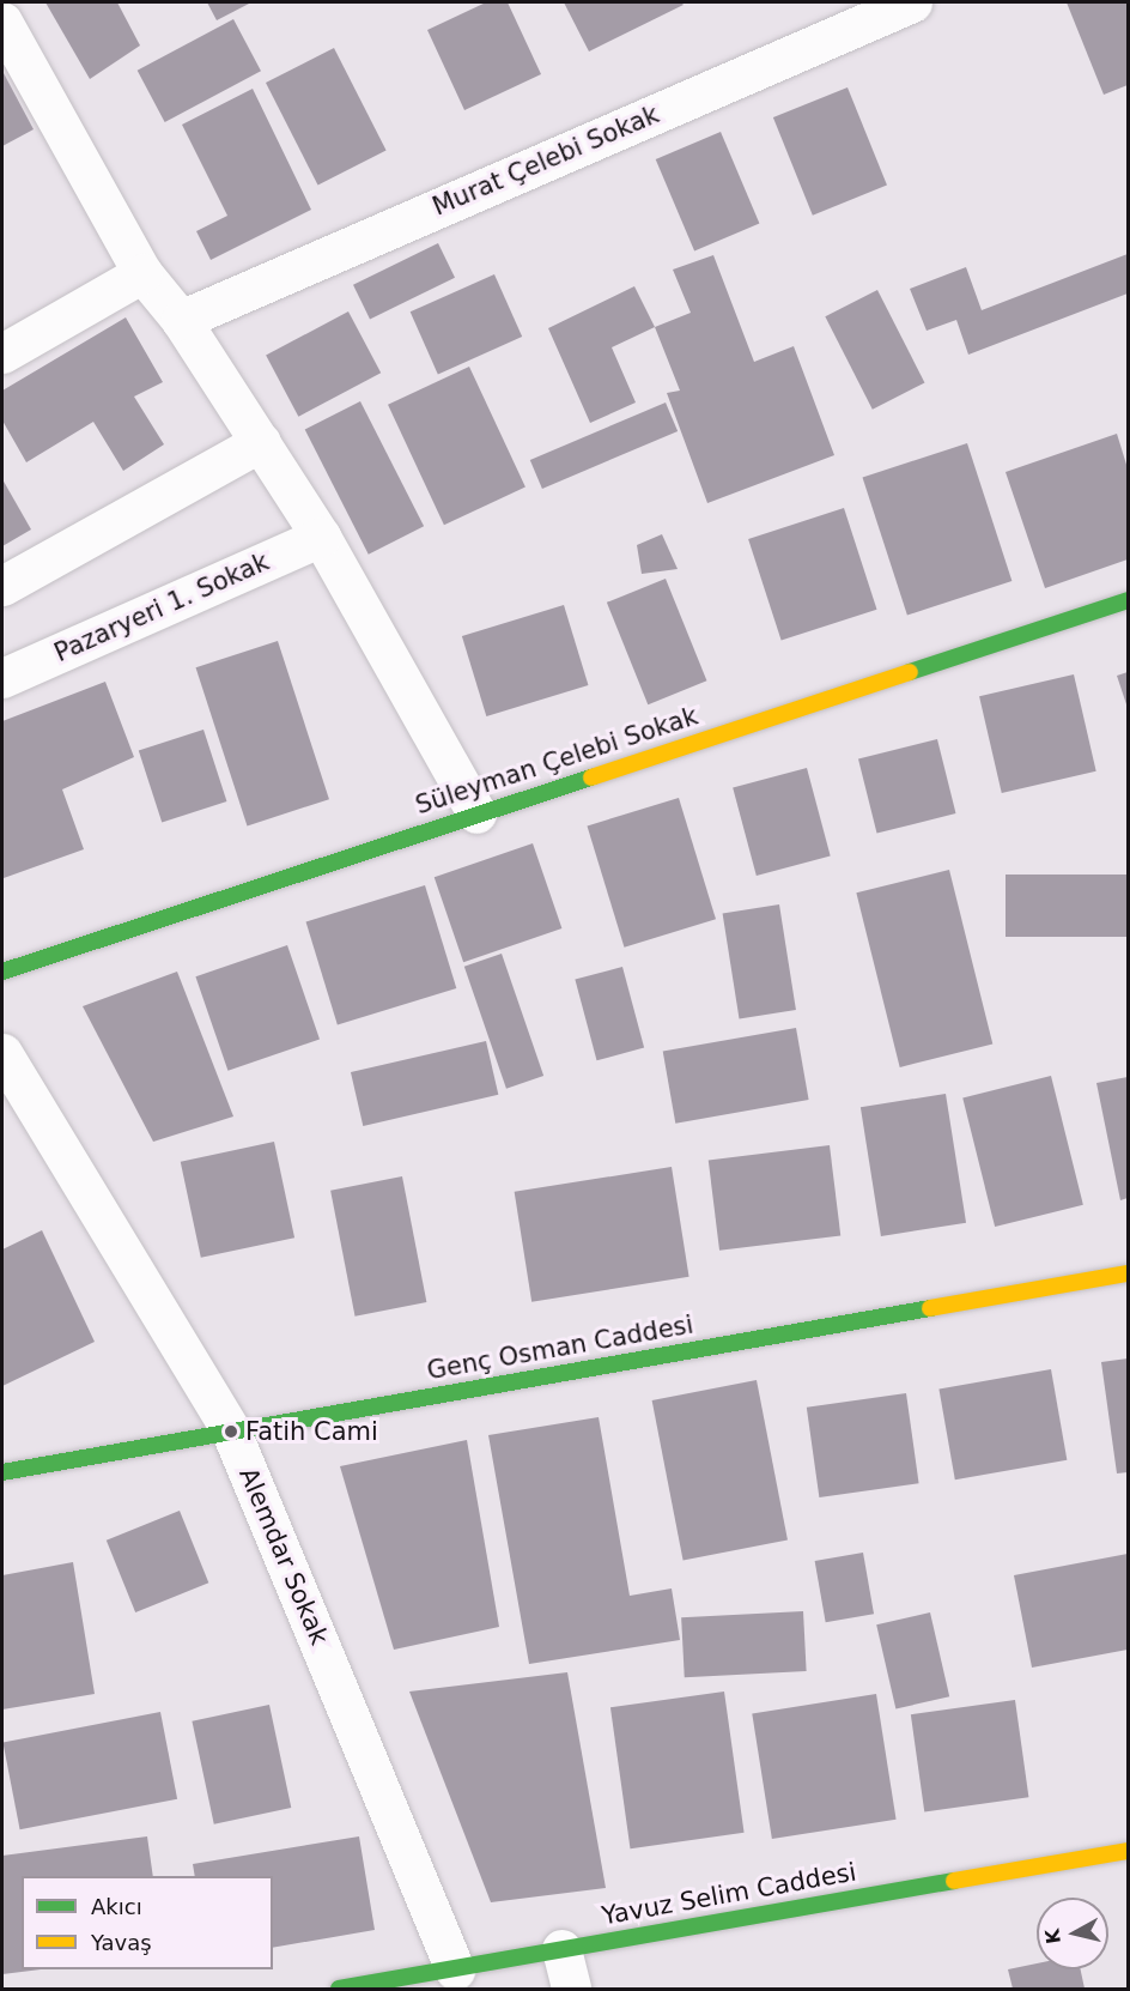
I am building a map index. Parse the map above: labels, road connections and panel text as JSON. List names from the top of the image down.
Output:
{
  "streets": {
    "street": [
      "Murat Çelebi Sokak",
      "Pazaryeri 1. Sokak",
      "Süleyman Çelebi Sokak",
      "Genç Osman Caddesi",
      "Alemdar Sokak",
      "Yavuz Selim Caddesi"
    ]
  },
  "crossings": [
    ["Genç Osman Caddesi", "Alemdar Sokak"],
    ["Alemdar Sokak", "Yavuz Selim Caddesi"]
  ],
  "places": ["Fatih Cami"],
  "legend": ["Akıcı", "Yavaş"],
  "north": "left"
}
